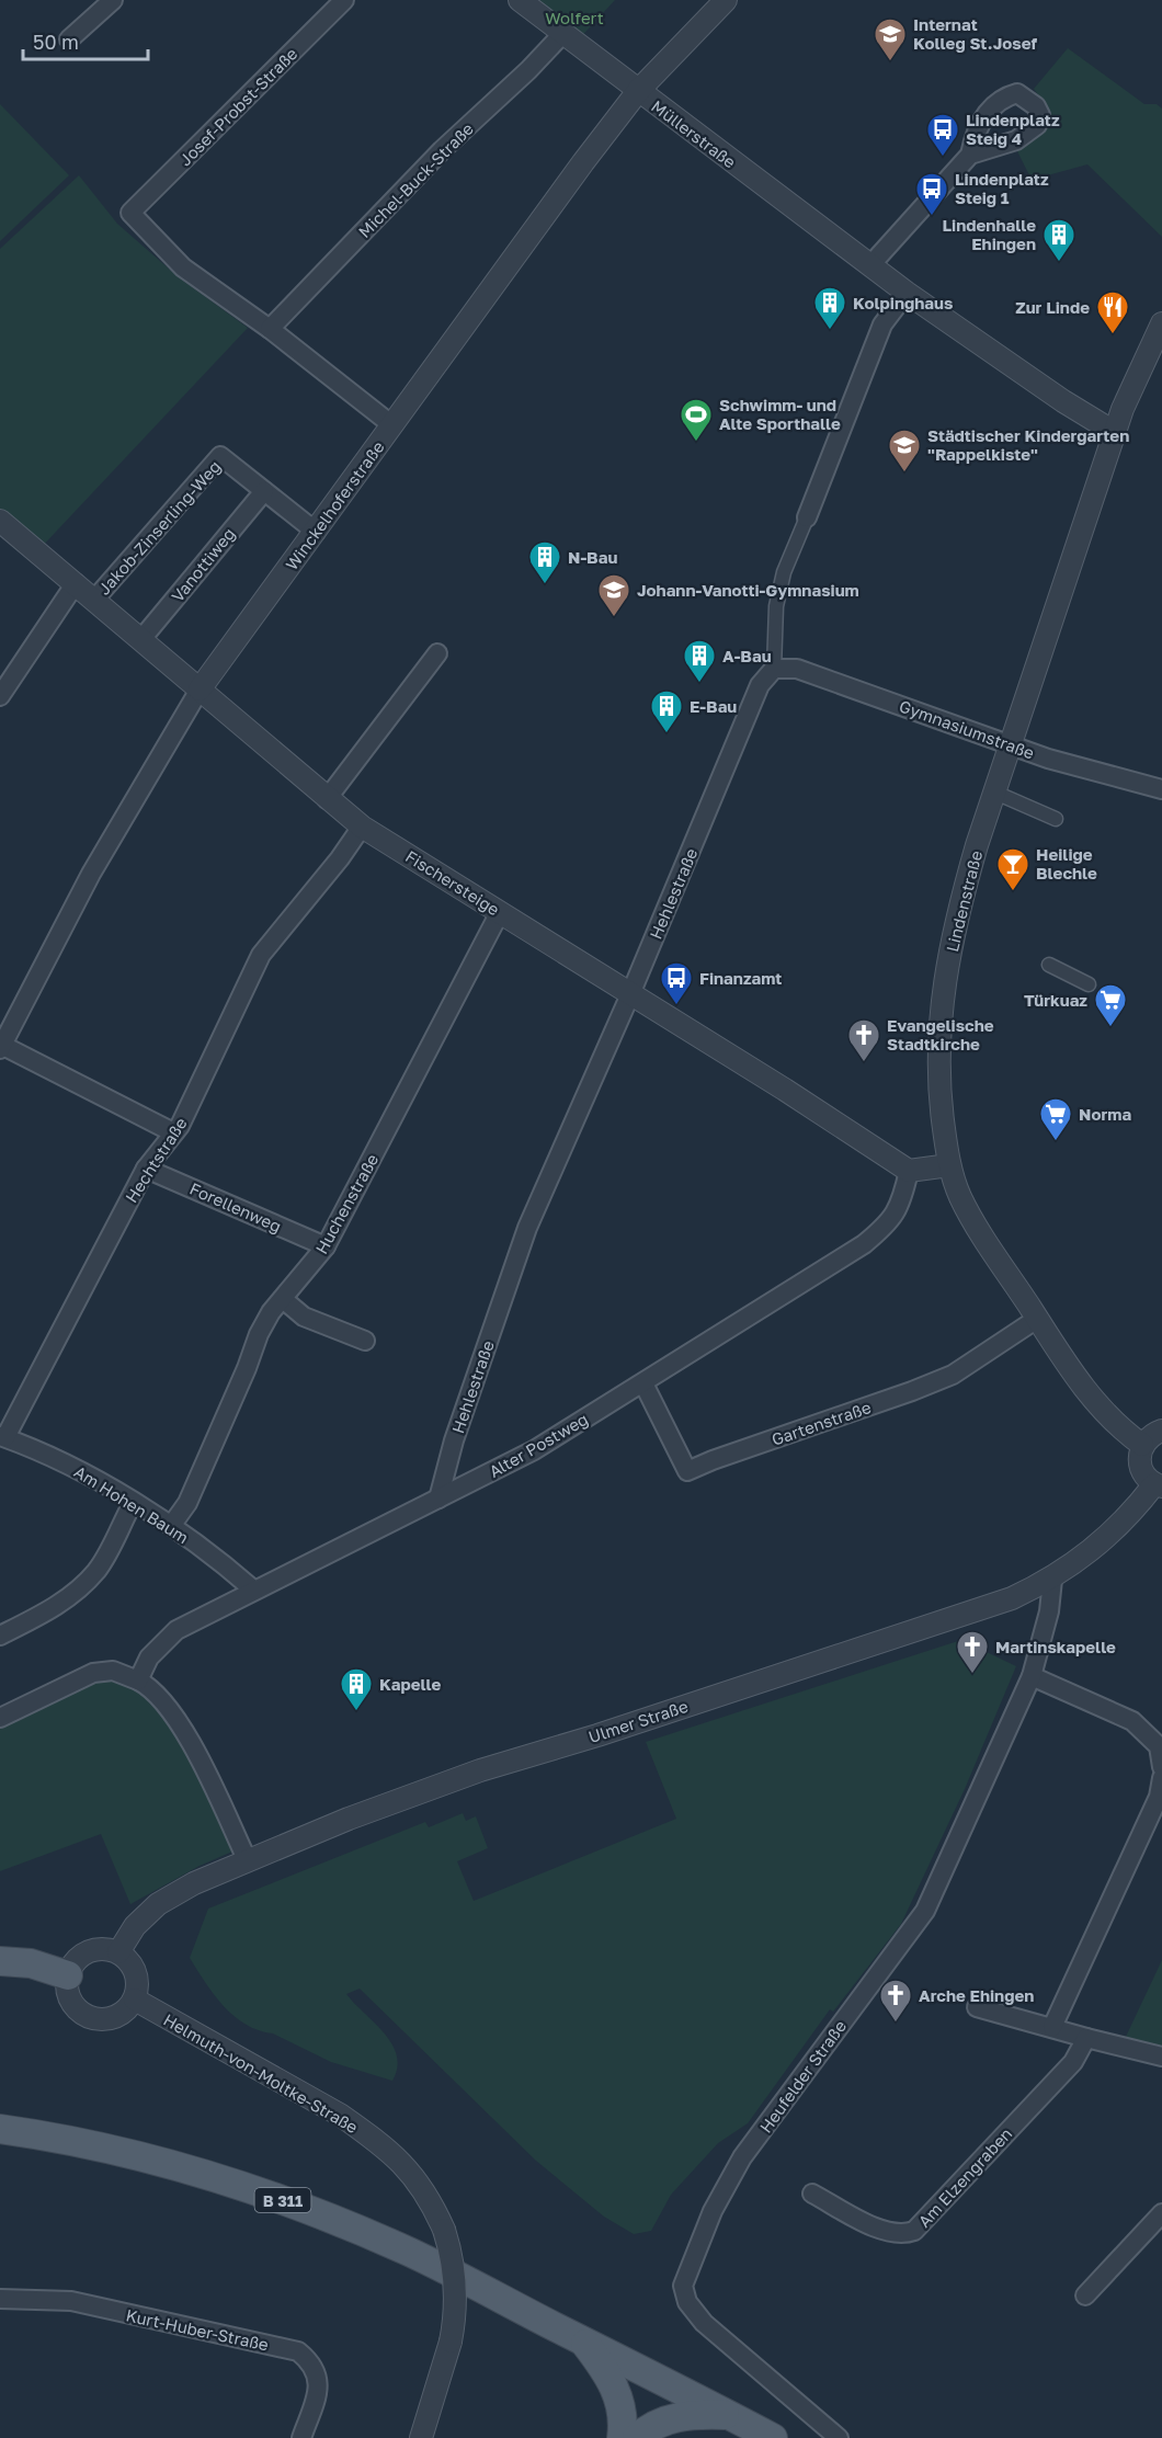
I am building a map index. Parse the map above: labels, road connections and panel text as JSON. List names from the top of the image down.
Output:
{
  "streets": {
    "main road": ["B 311"],
    "street": [
      "Josef-Probst-Straße",
      "Müllerstraße",
      "Michel-Buck-Straße",
      "Winckelhoferstraße",
      "Jakob-Zinserling-Weg",
      "Vanottiweg",
      "Gymnasiumstraße",
      "Fischersteige",
      "Hehlestraße",
      "Lindenstraße",
      "Hechtstraße",
      "Huchenstraße",
      "Forellenweg",
      "Gartenstraße",
      "Alter Postweg",
      "Am Hohen Baum",
      "Ulmer Straße",
      "Helmuth-von-Moltke-Straße",
      "Heufelder Straße",
      "Am Elzengraben",
      "Kurt-Huber-Straße"
    ]
  },
  "crossings": [
    ["Josef-Probst-Straße", "Michel-Buck-Straße"],
    ["Müllerstraße", "Michel-Buck-Straße"],
    ["Müllerstraße", "Winckelhoferstraße"],
    ["Müllerstraße", "Lindenstraße"],
    ["Winckelhoferstraße", "Jakob-Zinserling-Weg"],
    ["Winckelhoferstraße", "Fischersteige"],
    ["Jakob-Zinserling-Weg", "Vanottiweg"],
    ["Jakob-Zinserling-Weg", "Fischersteige"],
    ["Vanottiweg", "Fischersteige"],
    ["Gymnasiumstraße", "Hehlestraße"],
    ["Gymnasiumstraße", "Lindenstraße"],
    ["Fischersteige", "Hehlestraße"],
    ["Fischersteige", "Hechtstraße"],
    ["Fischersteige", "Huchenstraße"],
    ["Fischersteige", "Alter Postweg"],
    ["Hehlestraße", "Alter Postweg"],
    ["Lindenstraße", "Gartenstraße"],
    ["Hechtstraße", "Forellenweg"],
    ["Hechtstraße", "Am Hohen Baum"],
    ["Huchenstraße", "Forellenweg"],
    ["Huchenstraße", "Am Hohen Baum"],
    ["Gartenstraße", "Alter Postweg"],
    ["Alter Postweg", "Am Hohen Baum"],
    ["Ulmer Straße", "Helmuth-von-Moltke-Straße"],
    ["Ulmer Straße", "Heufelder Straße"]
  ],
  "parks": ["Wolfert"],
  "places": {
    "school or university": ["Internat Kolleg St.Josef", "Städtischer Kindergarten \"Rappelkiste\"", "Johann-Vanotti-Gymnasium"],
    "bus stop": ["Lindenplatz Steig 4", "Lindenplatz Steig 1", "Finanzamt"],
    "building": [
      "Lindenhalle Ehingen",
      "Kolpinghaus",
      "N-Bau",
      "A-Bau",
      "E-Bau",
      "Kapelle"
    ],
    "restaurant": ["Zur Linde"],
    "sports": ["Schwimm- und Alte Sporthalle"],
    "bar": ["Heilige Blechle"],
    "supermarket": ["Türkuaz", "Norma"],
    "church": ["Evangelische Stadtkirche", "Martinskapelle", "Arche Ehingen"]
  },
  "scale_bar": "50 m"
}
